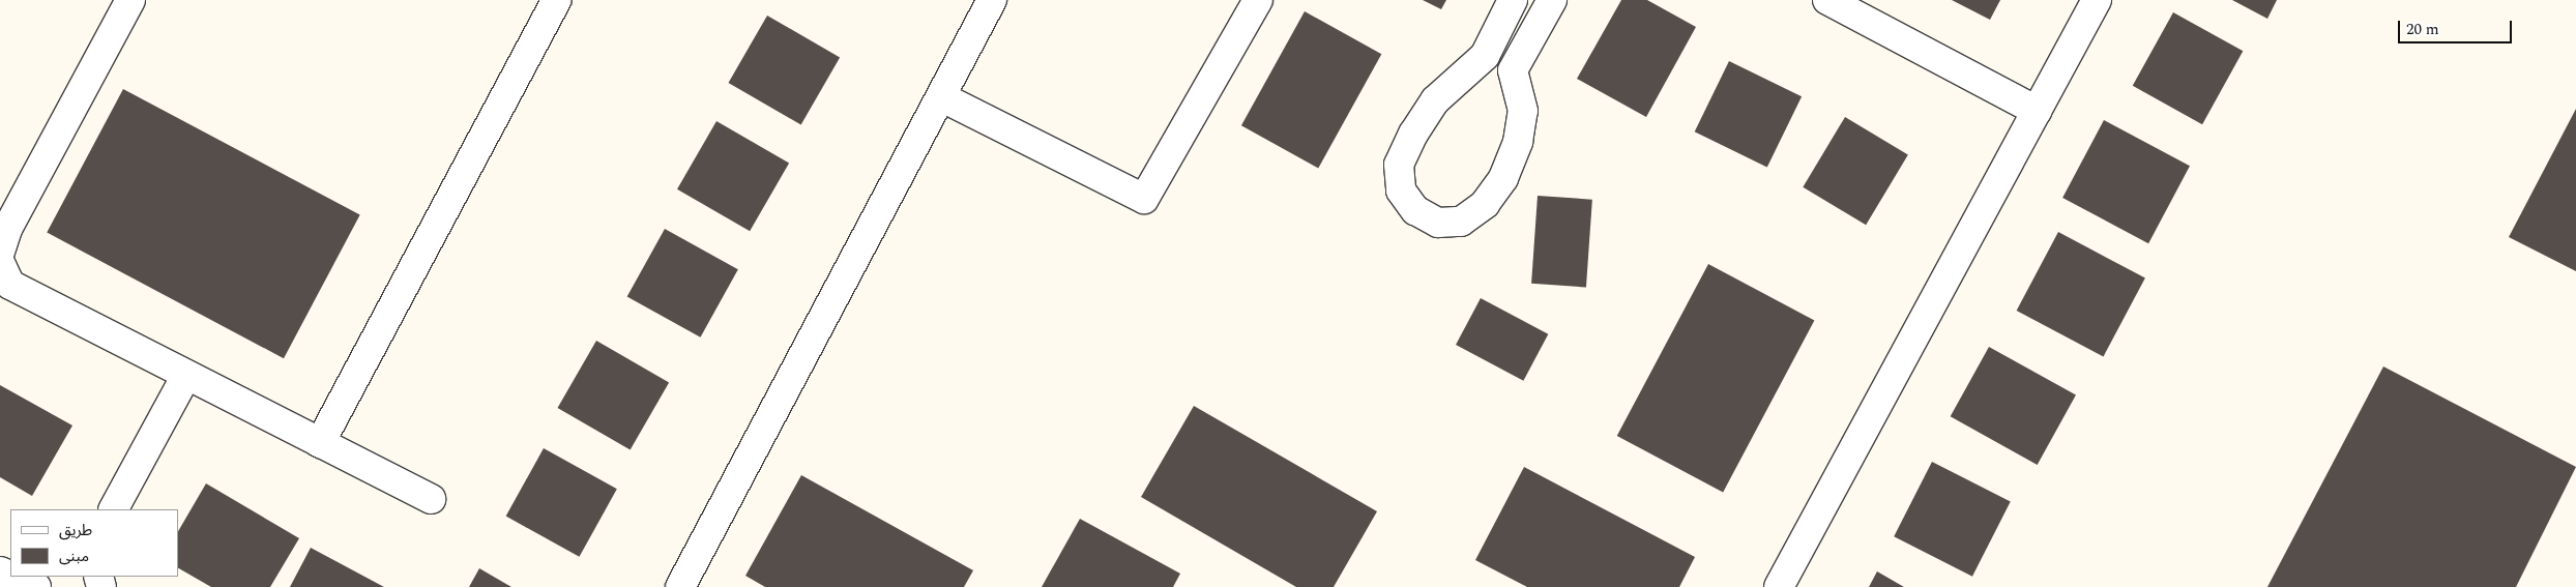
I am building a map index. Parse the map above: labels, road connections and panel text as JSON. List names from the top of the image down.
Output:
{
  "legend": ["طريق", "مبنى"],
  "scale_bar": "20 m"
}
